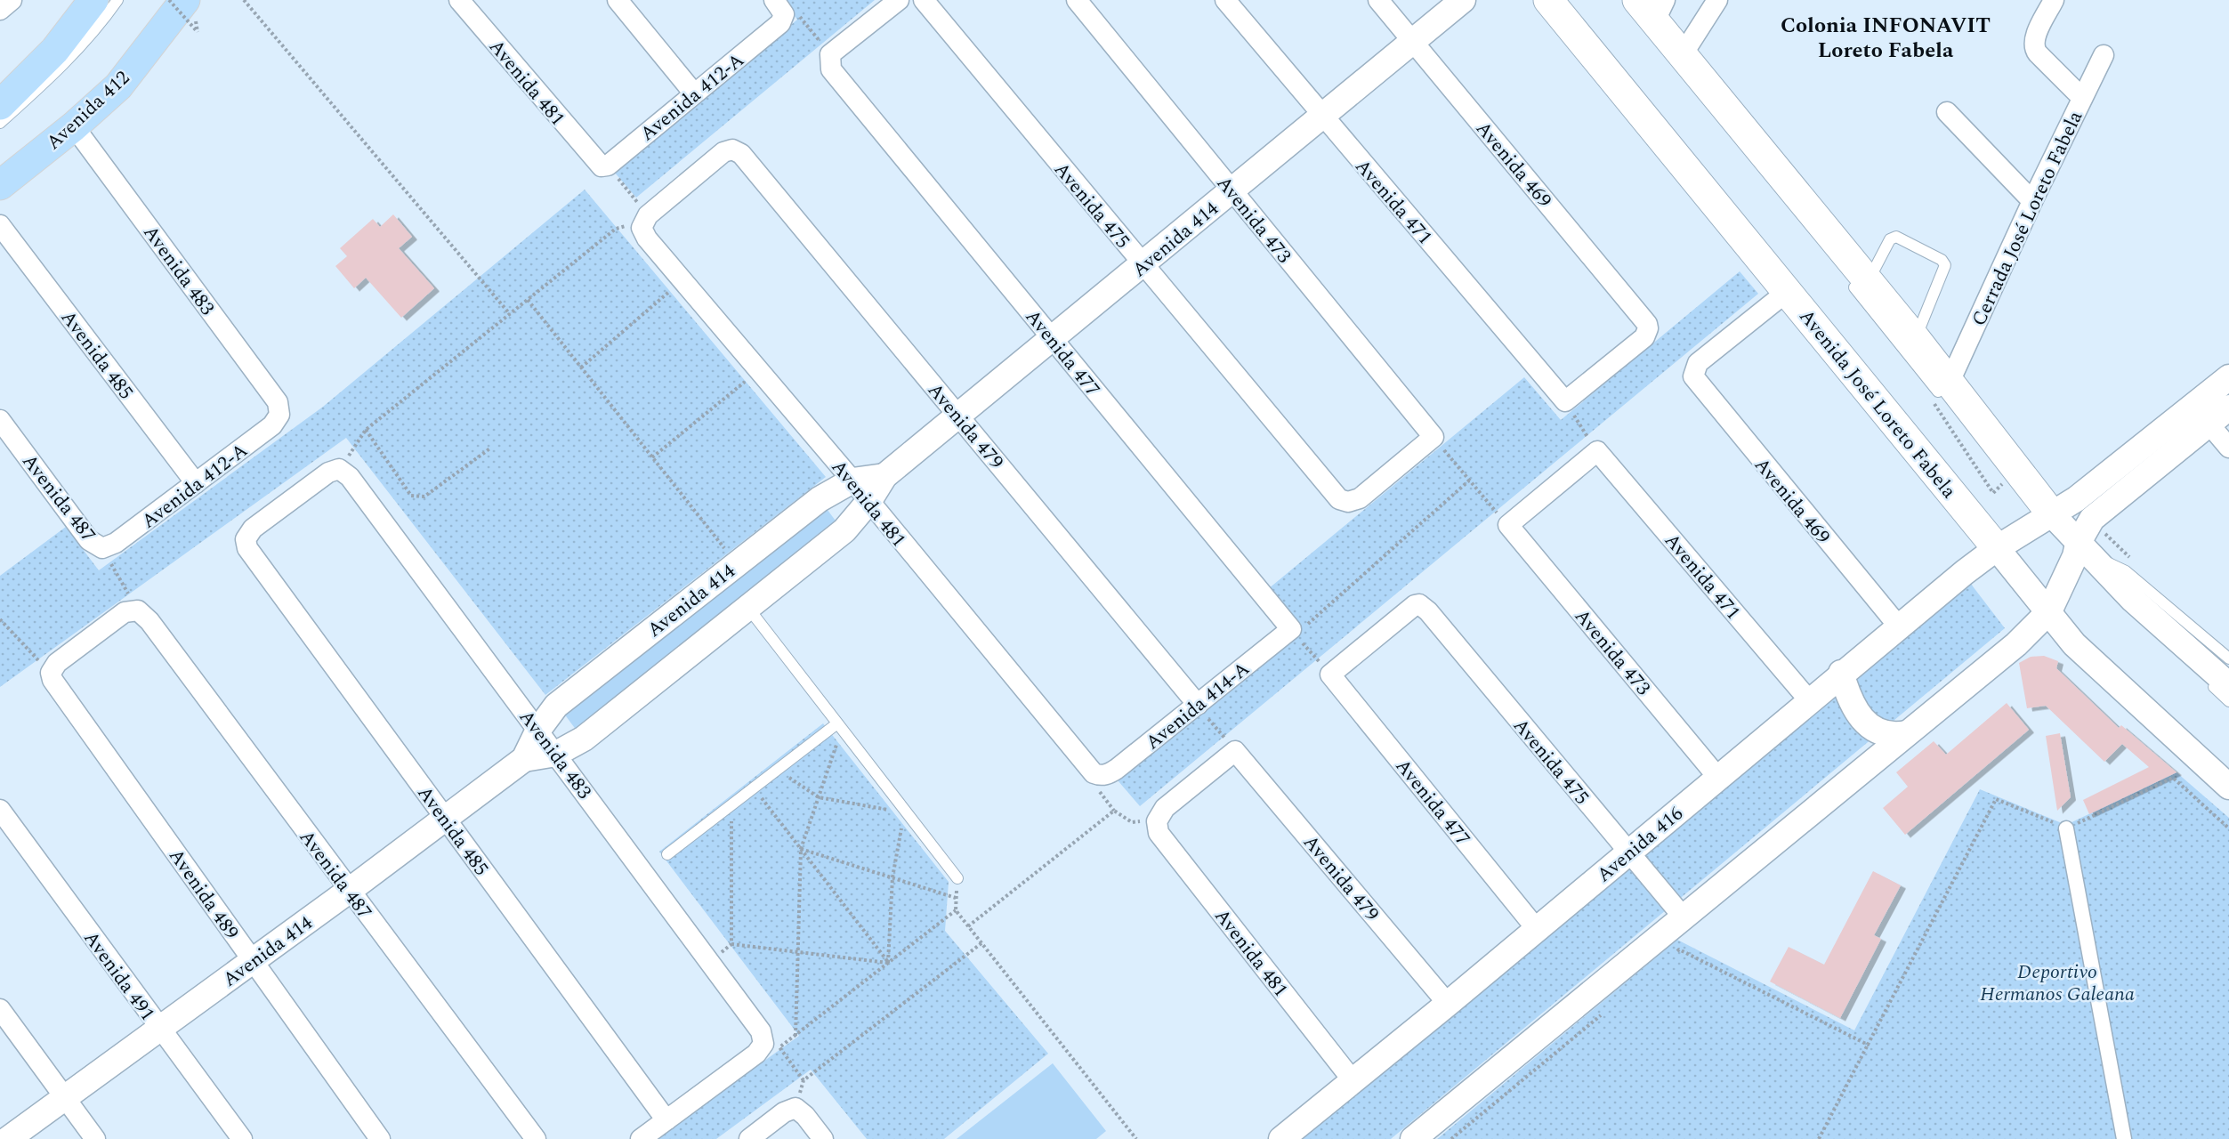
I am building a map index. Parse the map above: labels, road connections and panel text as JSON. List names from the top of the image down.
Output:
{
  "streets": {
    "main road": ["Avenida 412", "Avenida José Loreto Fabela"],
    "street": [
      "Avenida 481",
      "Avenida 412-A",
      "Avenida 469",
      "Avenida 471",
      "Avenida 475",
      "Cerrada José Loreto Fabela",
      "Avenida 473",
      "Avenida 414",
      "Avenida 483",
      "Avenida 477",
      "Avenida 485",
      "Avenida 479",
      "Avenida 487",
      "Avenida 414-A",
      "Avenida 416",
      "Avenida 489",
      "Avenida 491"
    ]
  },
  "crossings": [
    ["Avenida 481", "Avenida 412-A"],
    ["Avenida 481", "Avenida 414"],
    ["Avenida 481", "Avenida 479"],
    ["Avenida 481", "Avenida 414-A"],
    ["Avenida 481", "Avenida 416"],
    ["Avenida 412-A", "Avenida 483"],
    ["Avenida 412-A", "Avenida 485"],
    ["Avenida 412-A", "Avenida 487"],
    ["Avenida 412", "Avenida 483"],
    ["Avenida 469", "Avenida 471"],
    ["Avenida 469", "Avenida 414"],
    ["Avenida 469", "Avenida José Loreto Fabela"],
    ["Avenida 469", "Avenida 416"],
    ["Avenida 471", "Avenida 414"],
    ["Avenida 471", "Avenida 416"],
    ["Avenida 475", "Avenida 473"],
    ["Avenida 475", "Avenida 414"],
    ["Avenida 475", "Avenida 477"],
    ["Avenida 475", "Avenida 416"],
    ["Avenida 473", "Avenida 414"],
    ["Avenida 473", "Avenida 416"],
    ["Avenida 414", "Avenida 483"],
    ["Avenida 414", "Avenida 477"],
    ["Avenida 414", "Avenida 485"],
    ["Avenida 414", "Avenida 479"],
    ["Avenida 414", "Avenida 487"],
    ["Avenida 414", "Avenida 489"],
    ["Avenida 414", "Avenida 491"],
    ["Avenida 483", "Avenida 485"],
    ["Avenida 477", "Avenida 414-A"],
    ["Avenida 477", "Avenida 416"],
    ["Avenida José Loreto Fabela", "Avenida 416"],
    ["Avenida 479", "Avenida 414-A"],
    ["Avenida 479", "Avenida 416"]
  ],
  "districts": ["Colonia INFONAVIT Loreto Fabela"],
  "parks": ["Deportivo Hermanos Galeana"]
}
